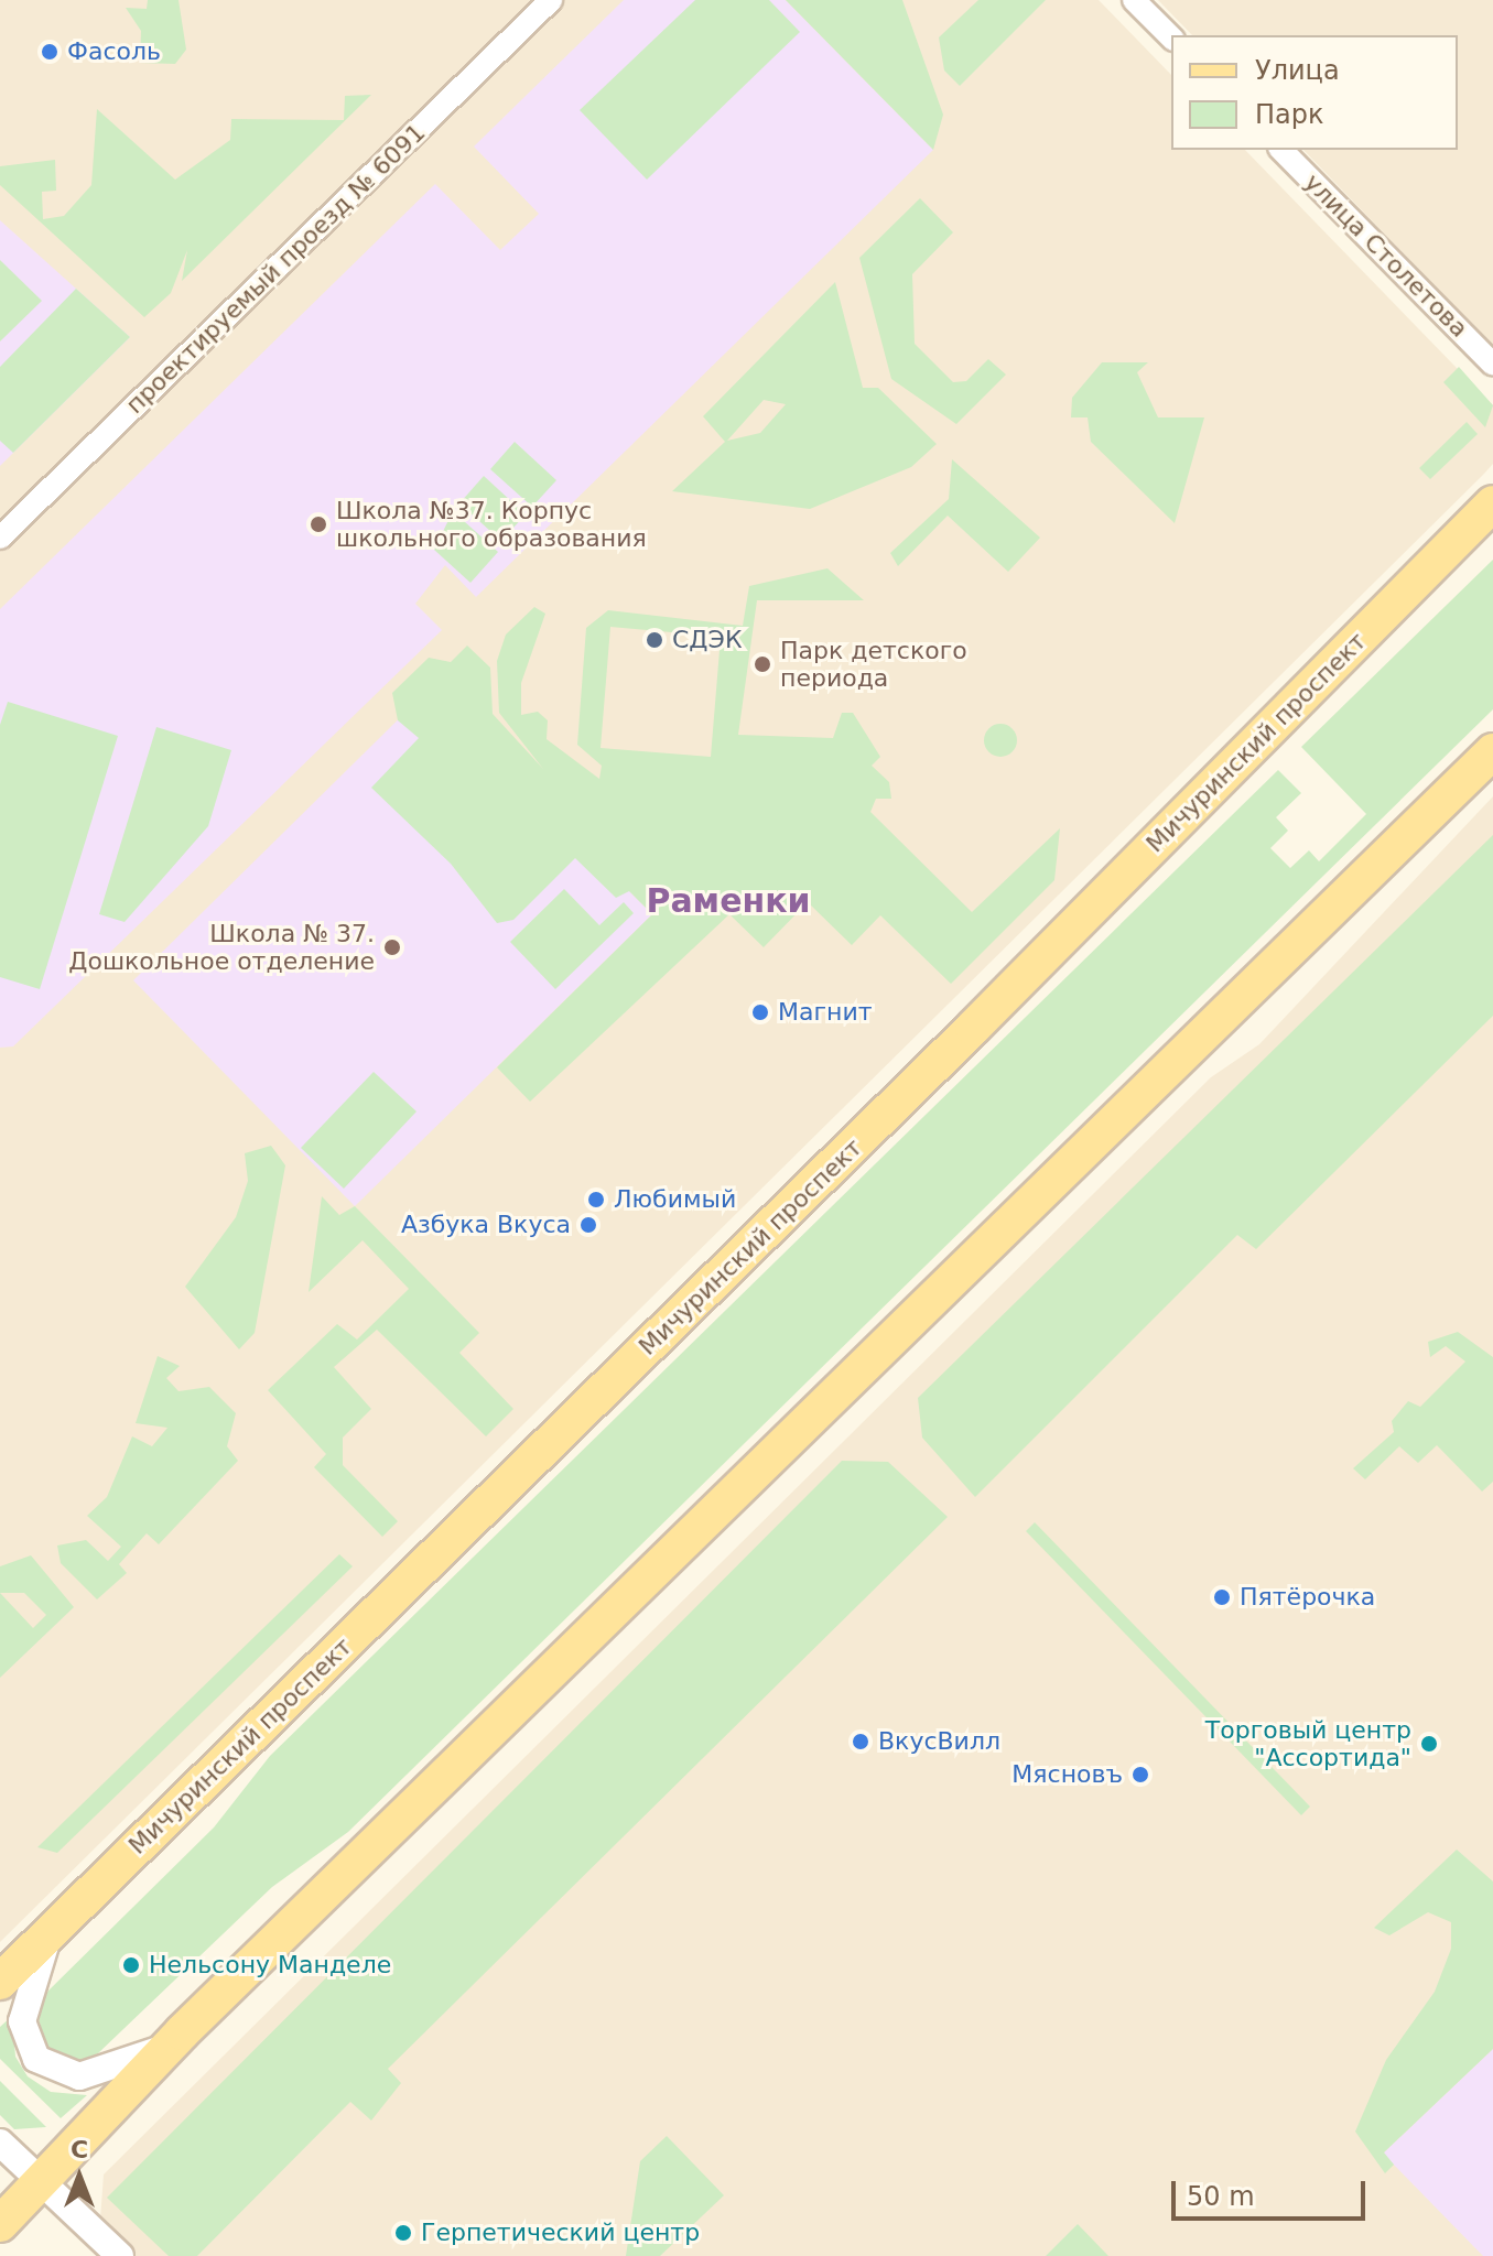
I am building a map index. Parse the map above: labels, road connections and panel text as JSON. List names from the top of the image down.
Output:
{
  "streets": {
    "main road": ["Мичуринский проспект"],
    "street": ["улица Столетова", "проектируемый проезд № 6091"]
  },
  "districts": ["Раменки"],
  "places": [
    "Фасоль",
    "Школа №37. Корпус школьного образования",
    "СДЭК",
    "Парк детского периода",
    "Школа № 37. Дошкольное отделение",
    "Магнит",
    "Любимый",
    "Азбука Вкуса",
    "Пятёрочка",
    "ВкусВилл",
    "Торговый центр \"Ассортида\"",
    "Мясновъ",
    "Нельсону Манделе",
    "Герпетический центр"
  ],
  "legend": ["Улица", "Парк"],
  "scale_bar": "50 m",
  "north": "top"
}
